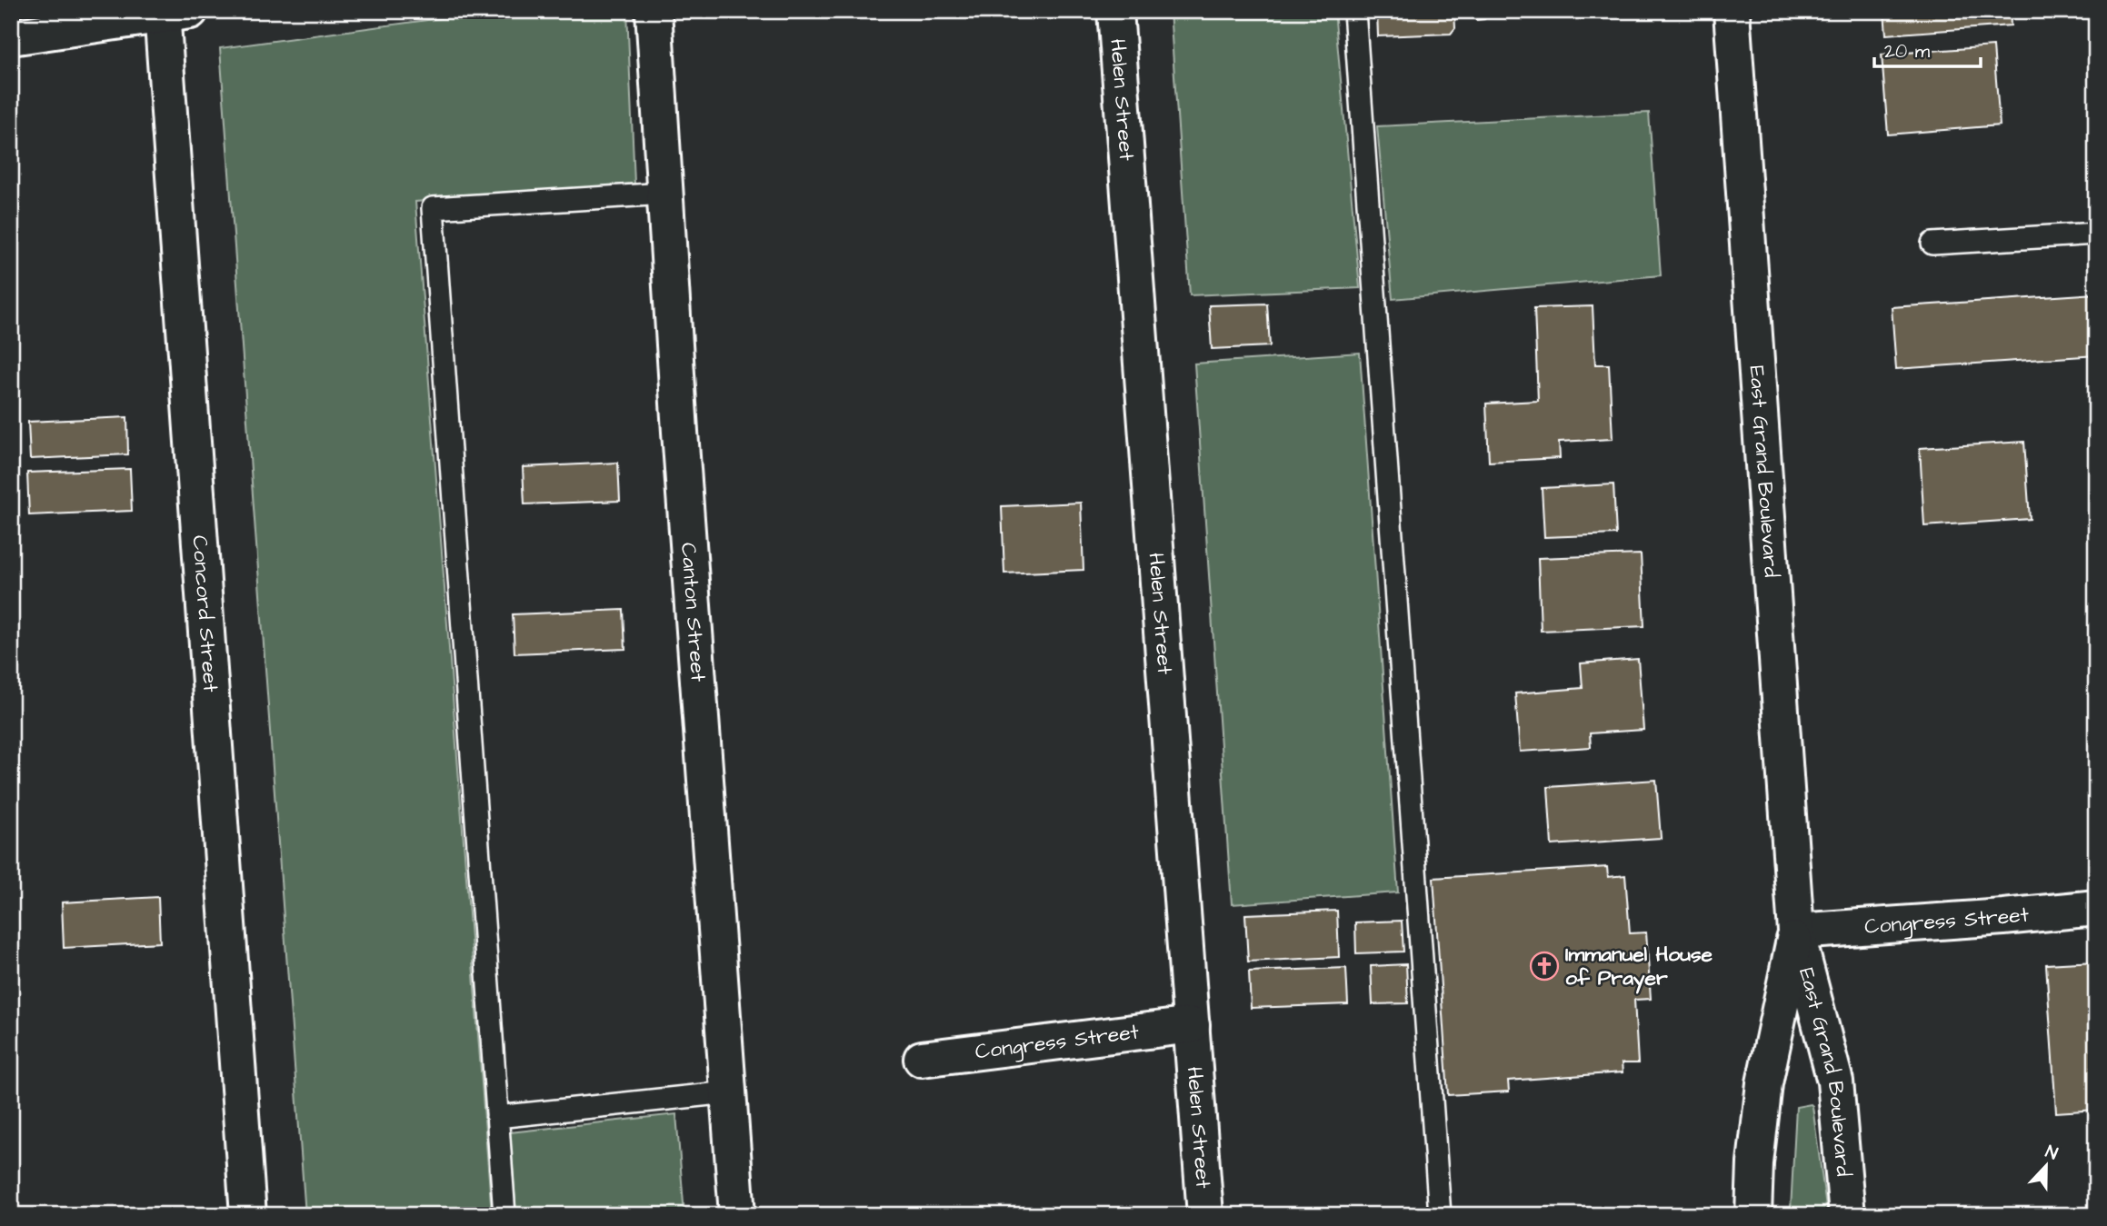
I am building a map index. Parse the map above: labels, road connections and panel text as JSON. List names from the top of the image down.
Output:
{
  "streets": {
    "street": [
      "Helen Street",
      "East Grand Boulevard",
      "Concord Street",
      "Canton Street",
      "Congress Street"
    ]
  },
  "crossings": [
    ["Helen Street", "Congress Street"],
    ["East Grand Boulevard", "Congress Street"]
  ],
  "places": {
    "church": ["Immanuel House of Prayer"]
  },
  "scale_bar": "20 m",
  "north": "top"
}
